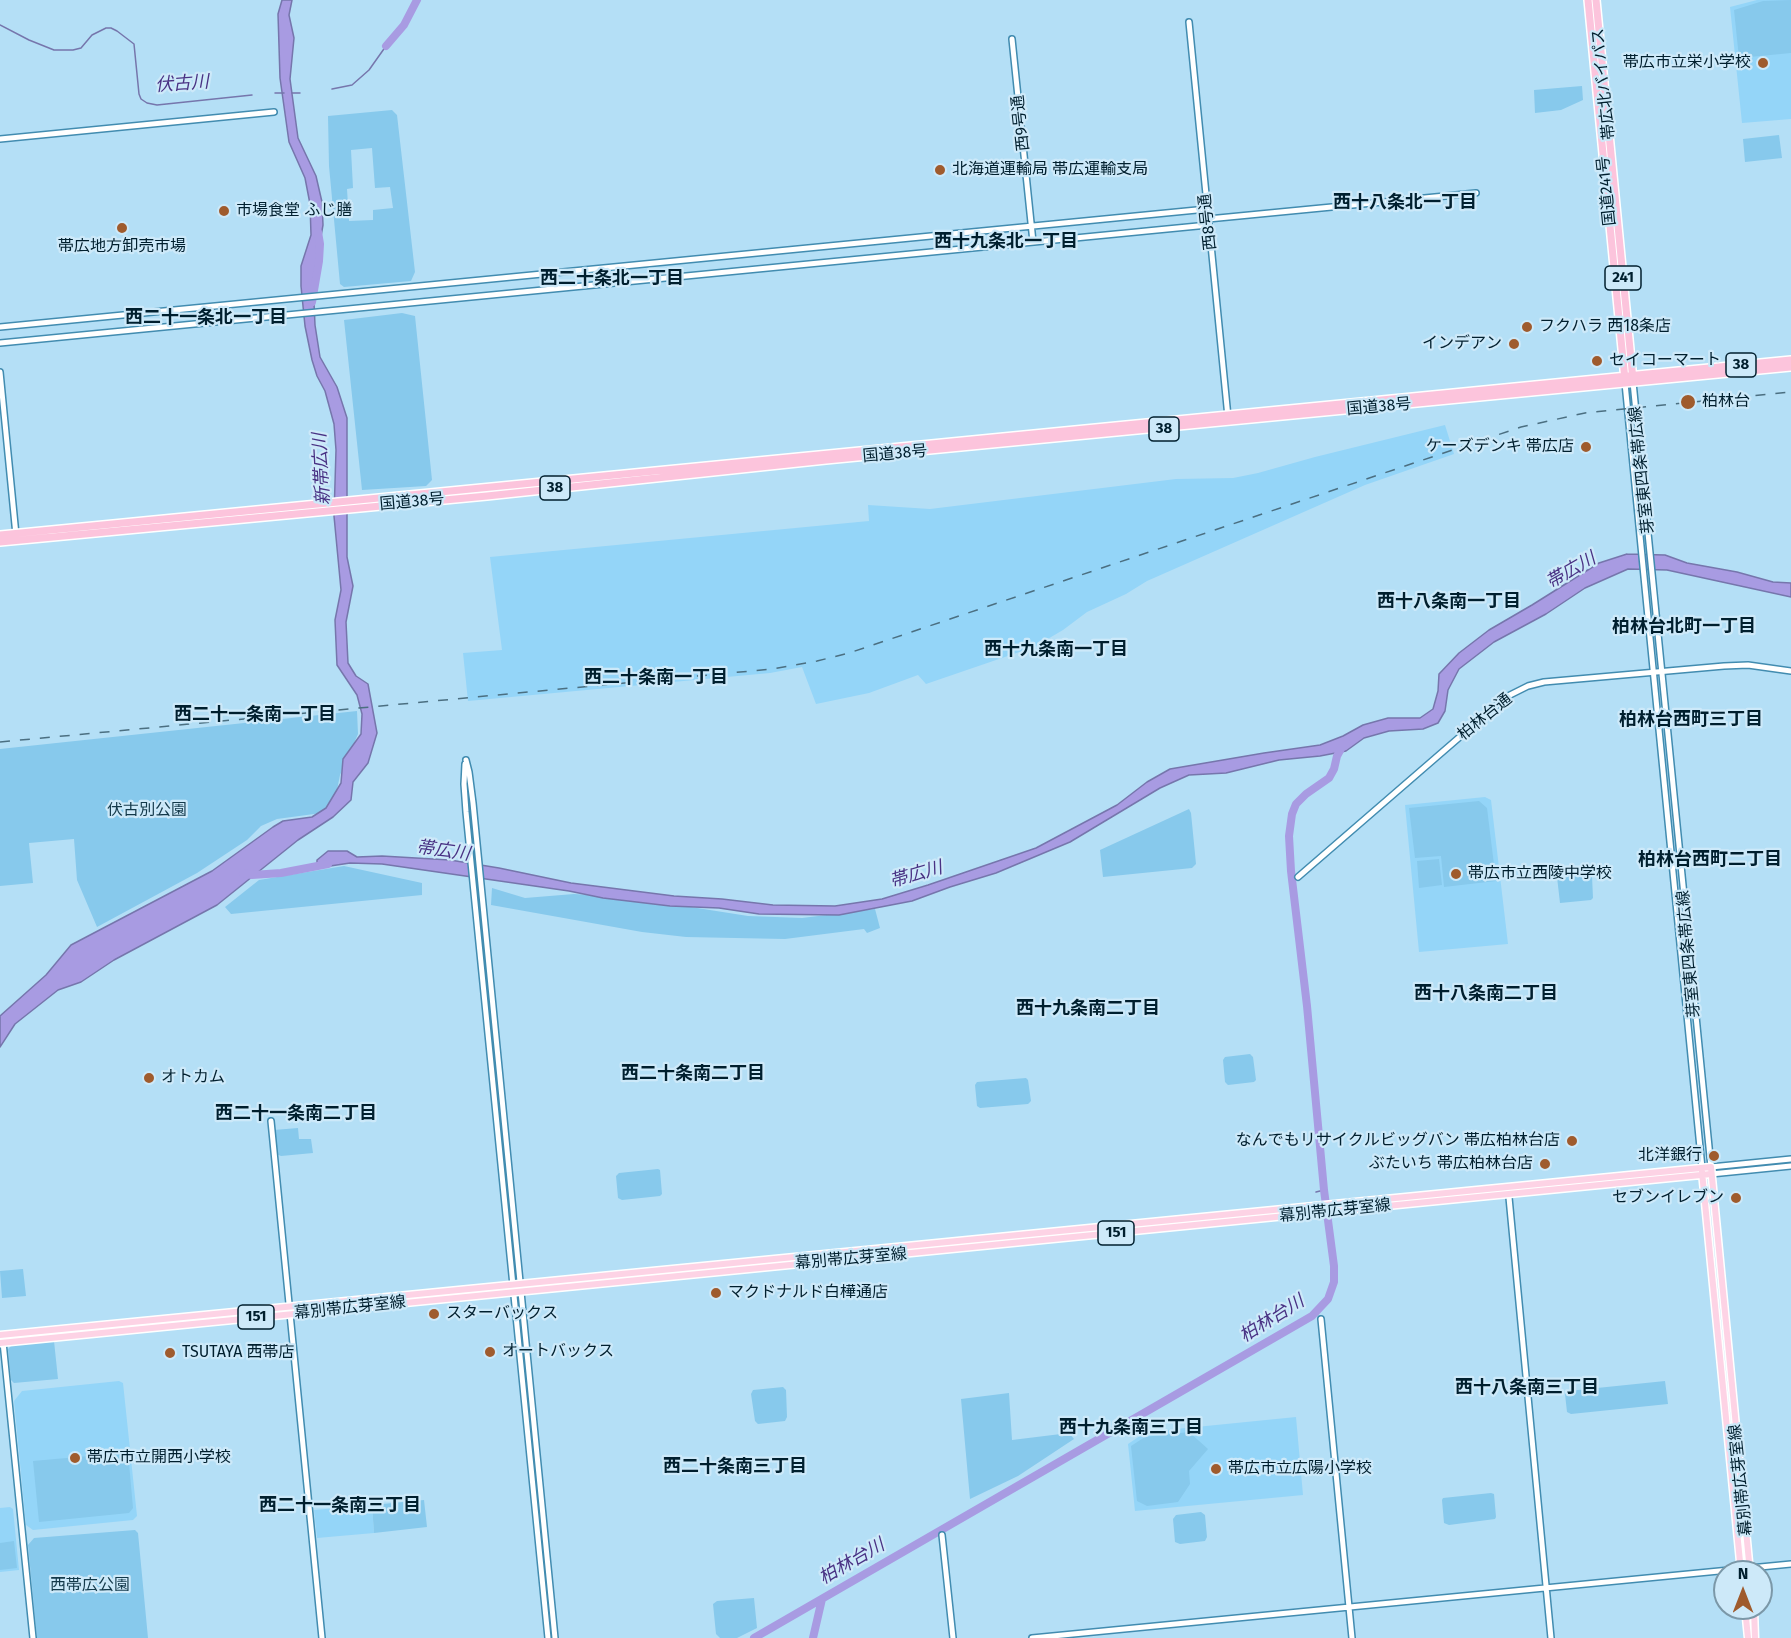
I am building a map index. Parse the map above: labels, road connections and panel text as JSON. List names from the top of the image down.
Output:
{
  "streets": {
    "highway": [
      "帯広北バイパス",
      "国道241号",
      "241",
      "38",
      "国道38号"
    ],
    "main road": ["幕別帯広芽室線", "151"],
    "street": [
      "西9号通",
      "西8号通",
      "芽室東四条帯広線",
      "柏林台通"
    ]
  },
  "crossings": [
    ["帯広北バイパス", "国道241号"],
    ["帯広北バイパス", "国道38号"],
    ["帯広北バイパス", "芽室東四条帯広線"],
    ["国道241号", "国道38号"],
    ["国道241号", "芽室東四条帯広線"],
    ["西8号通", "国道38号"],
    ["国道38号", "芽室東四条帯広線"],
    ["芽室東四条帯広線", "柏林台通"],
    ["芽室東四条帯広線", "幕別帯広芽室線"]
  ],
  "districts": [
    "西十八条北一丁目",
    "西十九条北一丁目",
    "西二十条北一丁目",
    "西二十一条北一丁目",
    "西十八条南一丁目",
    "柏林台北町一丁目",
    "西十九条南一丁目",
    "西二十条南一丁目",
    "西二十一条南一丁目",
    "柏林台西町三丁目",
    "柏林台西町二丁目",
    "西十八条南二丁目",
    "西十九条南二丁目",
    "西二十条南二丁目",
    "西二十一条南二丁目",
    "西十八条南三丁目",
    "西十九条南三丁目",
    "西二十条南三丁目",
    "西二十一条南三丁目"
  ],
  "water": [
    "伏古川",
    "新帯広川",
    "帯広川",
    "柏林台川"
  ],
  "parks": ["伏古別公園", "西帯広公園"],
  "places": [
    "帯広市立栄小学校",
    "北海道運輸局 帯広運輸支局",
    "市場食堂 ふじ膳",
    "帯広地方卸売市場",
    "フクハラ 西18条店",
    "インデアン",
    "セイコーマート",
    "柏林台",
    "ケーズデンキ 帯広店",
    "帯広市立西陵中学校",
    "オトカム",
    "なんでもリサイクルビッグバン 帯広柏林台店",
    "北洋銀行",
    "ぶたいち 帯広柏林台店",
    "セブンイレブン",
    "マクドナルド白樺通店",
    "スターバックス",
    "オートバックス",
    "TSUTAYA 西帯店",
    "帯広市立開西小学校",
    "帯広市立広陽小学校"
  ],
  "north": "top"
}
